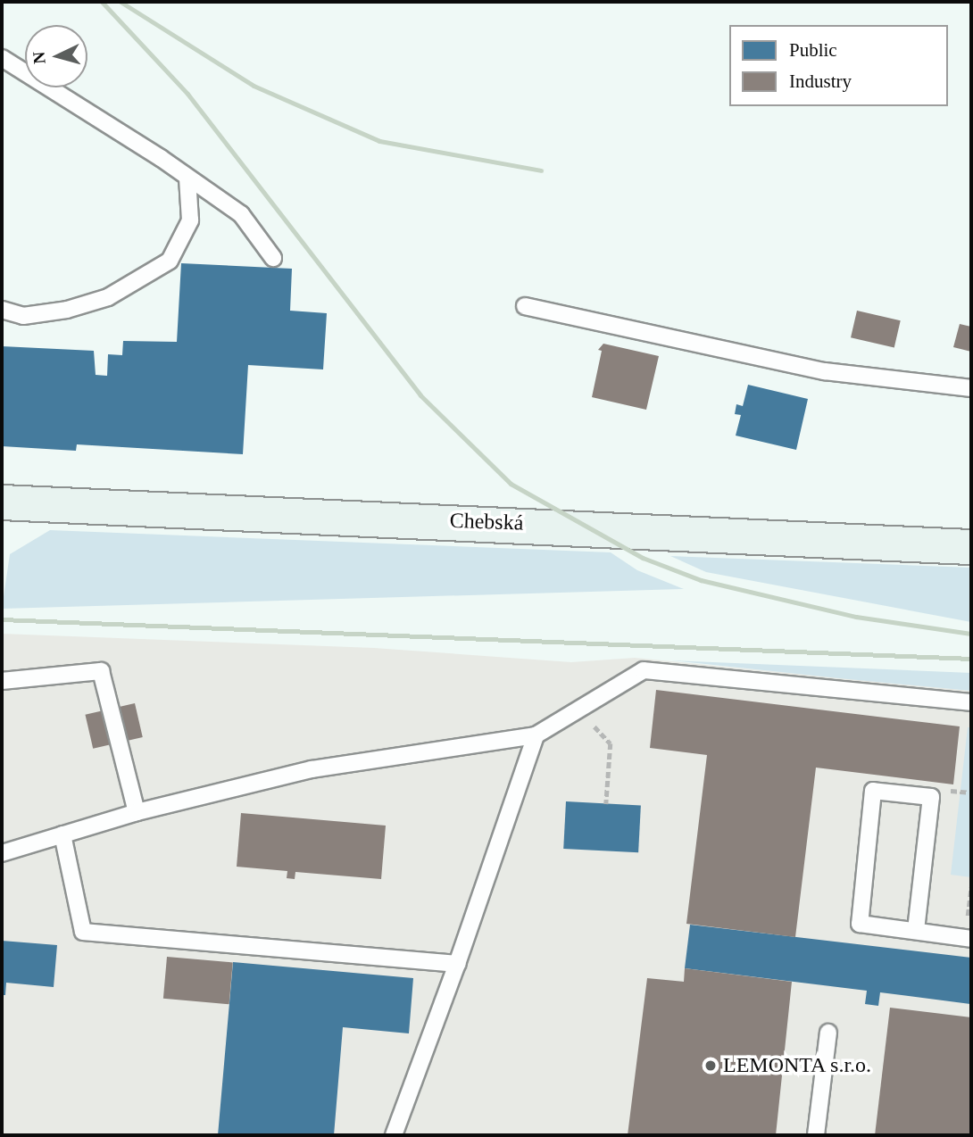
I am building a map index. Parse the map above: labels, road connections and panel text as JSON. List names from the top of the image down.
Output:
{
  "streets": {
    "street": ["Chebská"]
  },
  "places": ["LEMONTA s.r.o."],
  "legend": ["Public", "Industry"],
  "north": "left"
}
